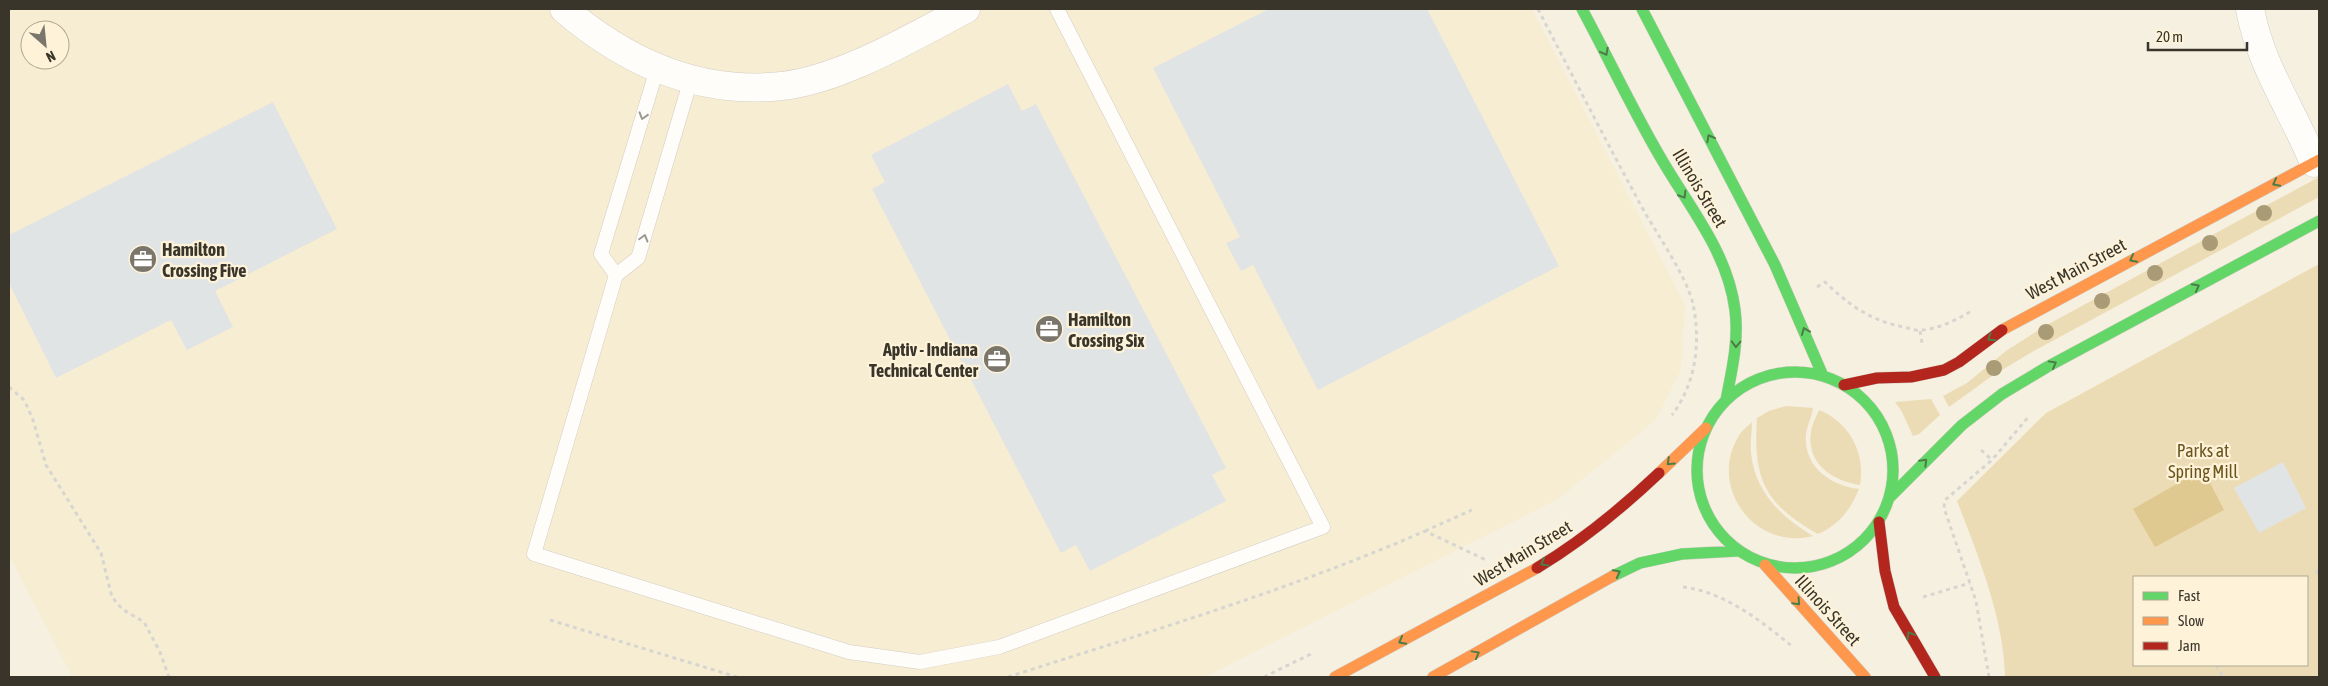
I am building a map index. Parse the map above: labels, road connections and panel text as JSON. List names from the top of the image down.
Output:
{
  "streets": {
    "street": ["Illinois Street", "West Main Street"]
  },
  "parks": ["Parks at Spring Mill"],
  "places": {
    "office": ["Hamilton Crossing Five", "Hamilton Crossing Six", "Aptiv - Indiana Technical Center"]
  },
  "legend": ["Fast", "Slow", "Jam"],
  "scale_bar": "20 m",
  "north": "bottom right"
}
